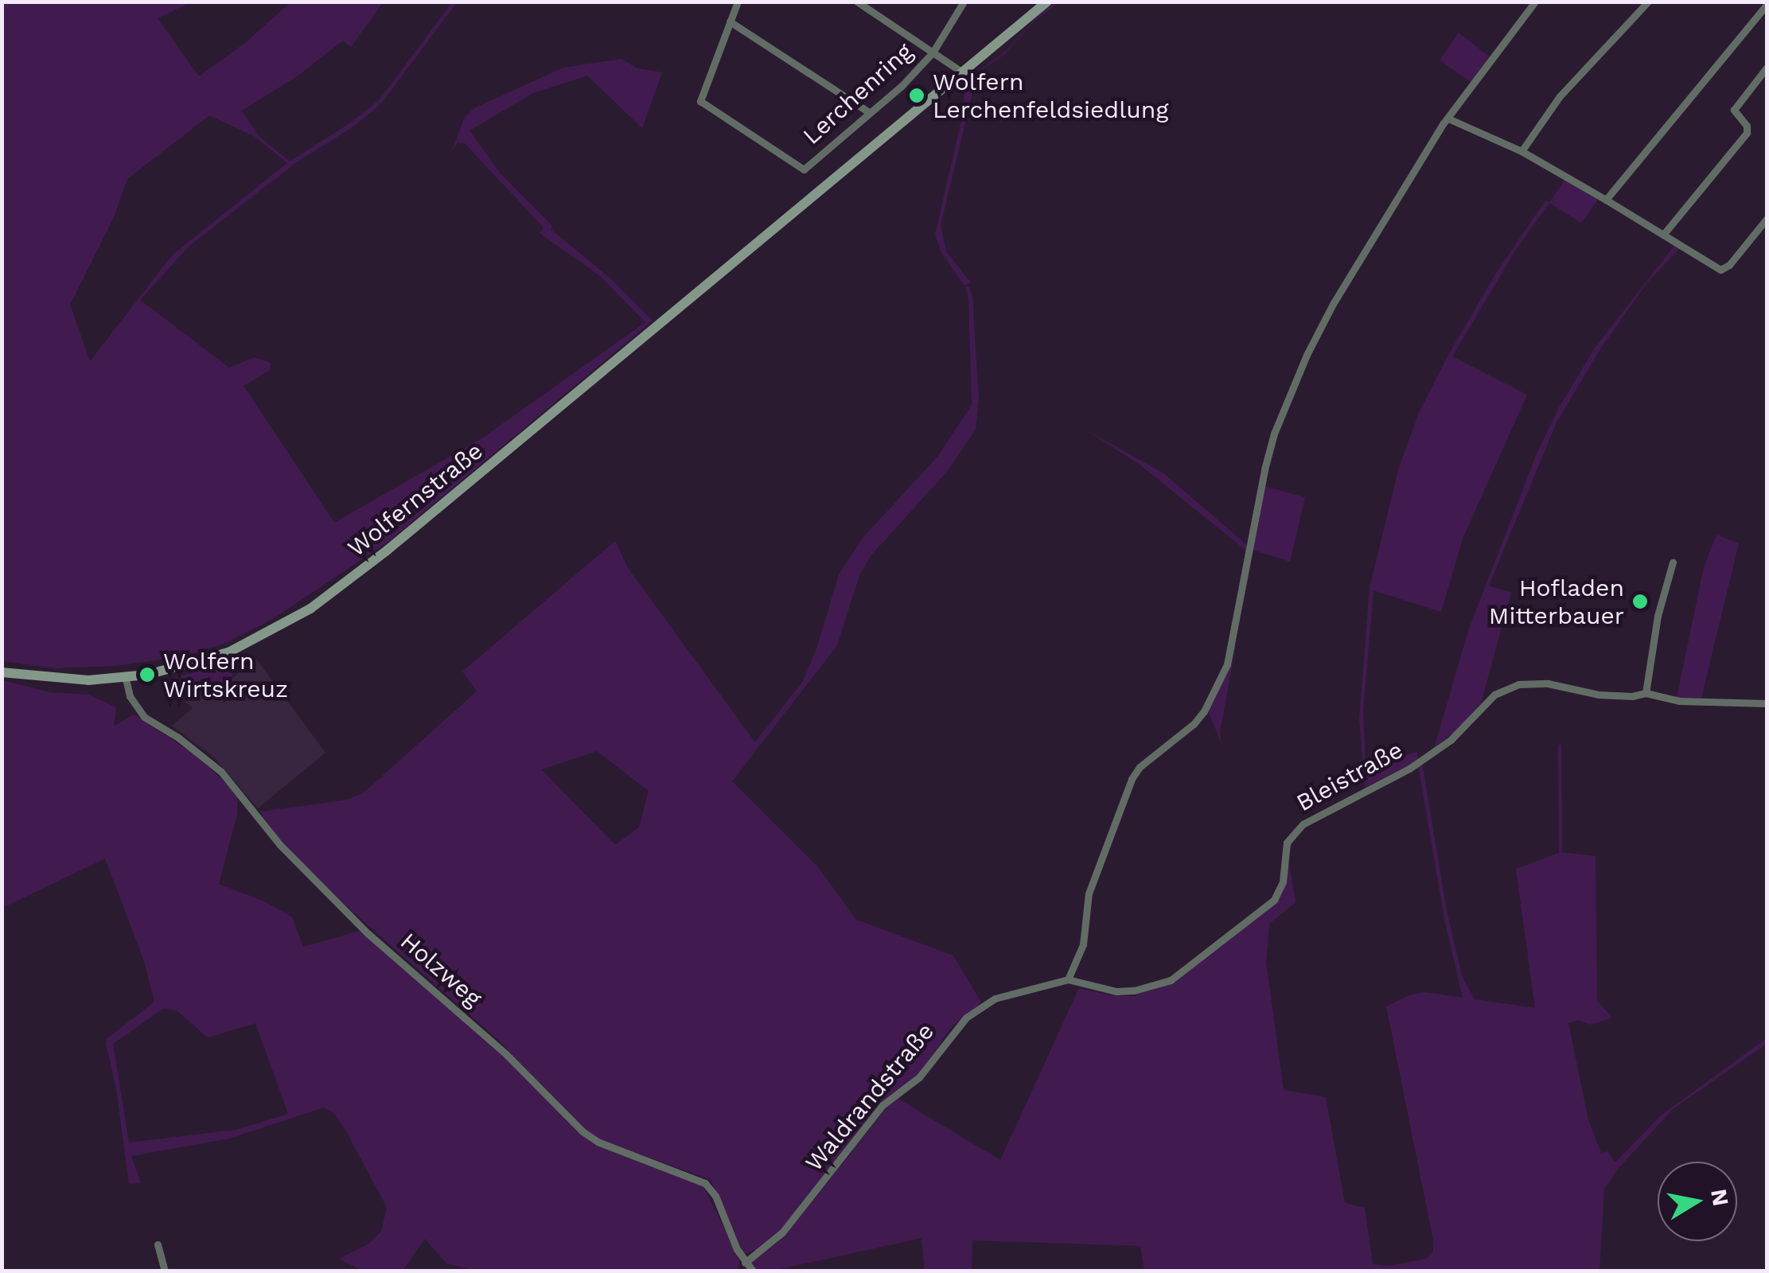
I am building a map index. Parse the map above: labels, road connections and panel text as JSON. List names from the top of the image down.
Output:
{
  "streets": {
    "main road": ["Wolfernstraße"],
    "street": [
      "Lerchenring",
      "Bleistraße",
      "Holzweg",
      "Waldrandstraße"
    ]
  },
  "crossings": [
    ["Lerchenring", "Wolfernstraße"],
    ["Wolfernstraße", "Holzweg"],
    ["Bleistraße", "Waldrandstraße"],
    ["Holzweg", "Waldrandstraße"]
  ],
  "places": ["Wolfern Lerchenfeldsiedlung", "Hofladen Mitterbauer", "Wolfern Wirtskreuz"],
  "north": "right"
}
